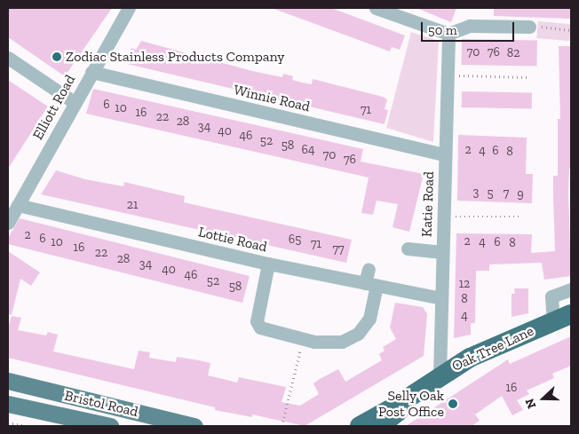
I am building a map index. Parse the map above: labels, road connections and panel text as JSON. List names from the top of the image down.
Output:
{
  "streets": {
    "highway": ["Oak Tree Lane"],
    "main road": ["Bristol Road"],
    "street": [
      "Winnie Road",
      "Elliott Road",
      "Katie Road",
      "Lottie Road"
    ]
  },
  "crossings": [
    ["Winnie Road", "Elliott Road"],
    ["Winnie Road", "Katie Road"],
    ["Elliott Road", "Lottie Road"],
    ["Katie Road", "Lottie Road"],
    ["Katie Road", "Oak Tree Lane"]
  ],
  "places": ["Zodiac Stainless Products Company", "Selly Oak Post Office"],
  "house_numbers": [
    "70",
    "76",
    "82",
    "6",
    "10",
    "71",
    "16",
    "22",
    "28",
    "34",
    "40",
    "46",
    "52",
    "58",
    "64",
    "2",
    "4",
    "6",
    "8",
    "70",
    "76",
    "3",
    "5",
    "7",
    "9",
    "21",
    "2",
    "6",
    "65",
    "2",
    "10",
    "4",
    "6",
    "8",
    "71",
    "16",
    "77",
    "22",
    "28",
    "34",
    "40",
    "46",
    "52",
    "12",
    "58",
    "8",
    "4",
    "16"
  ],
  "scale_bar": "50 m",
  "north": "left"
}
